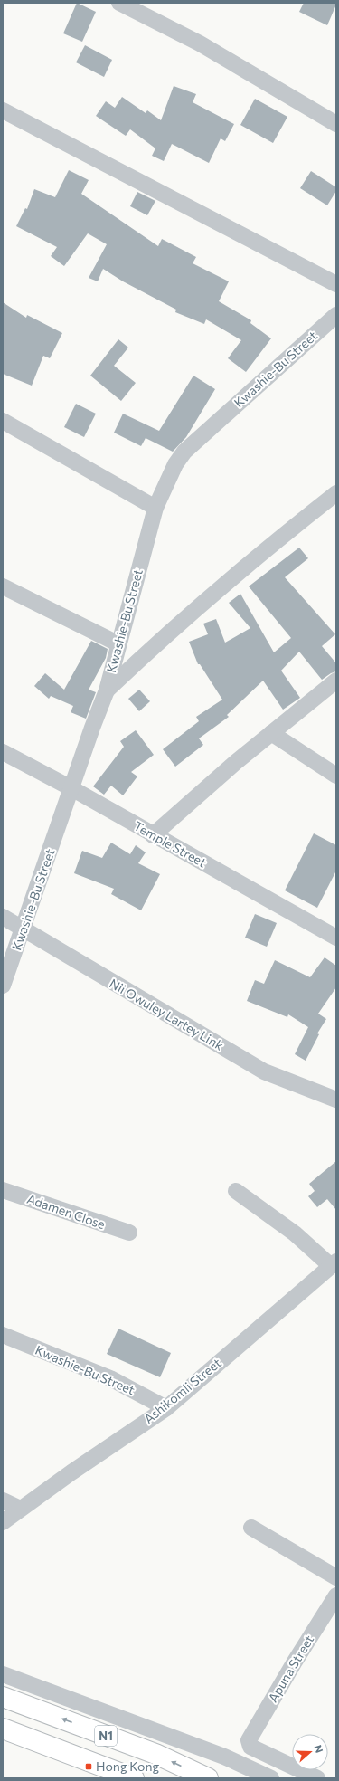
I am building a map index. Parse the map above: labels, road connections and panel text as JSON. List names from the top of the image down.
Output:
{
  "streets": {
    "highway": ["N1"],
    "street": [
      "Kwashie-Bu Street",
      "Temple Street",
      "Nii Owuley Lartey Link",
      "Adamen Close",
      "Ashikomli Street",
      "Apuna Street"
    ]
  },
  "crossings": [
    ["Kwashie-Bu Street", "Temple Street"],
    ["Kwashie-Bu Street", "Nii Owuley Lartey Link"],
    ["Kwashie-Bu Street", "Ashikomli Street"]
  ],
  "places": {
    "transit": ["Hong Kong"]
  },
  "north": "right"
}
